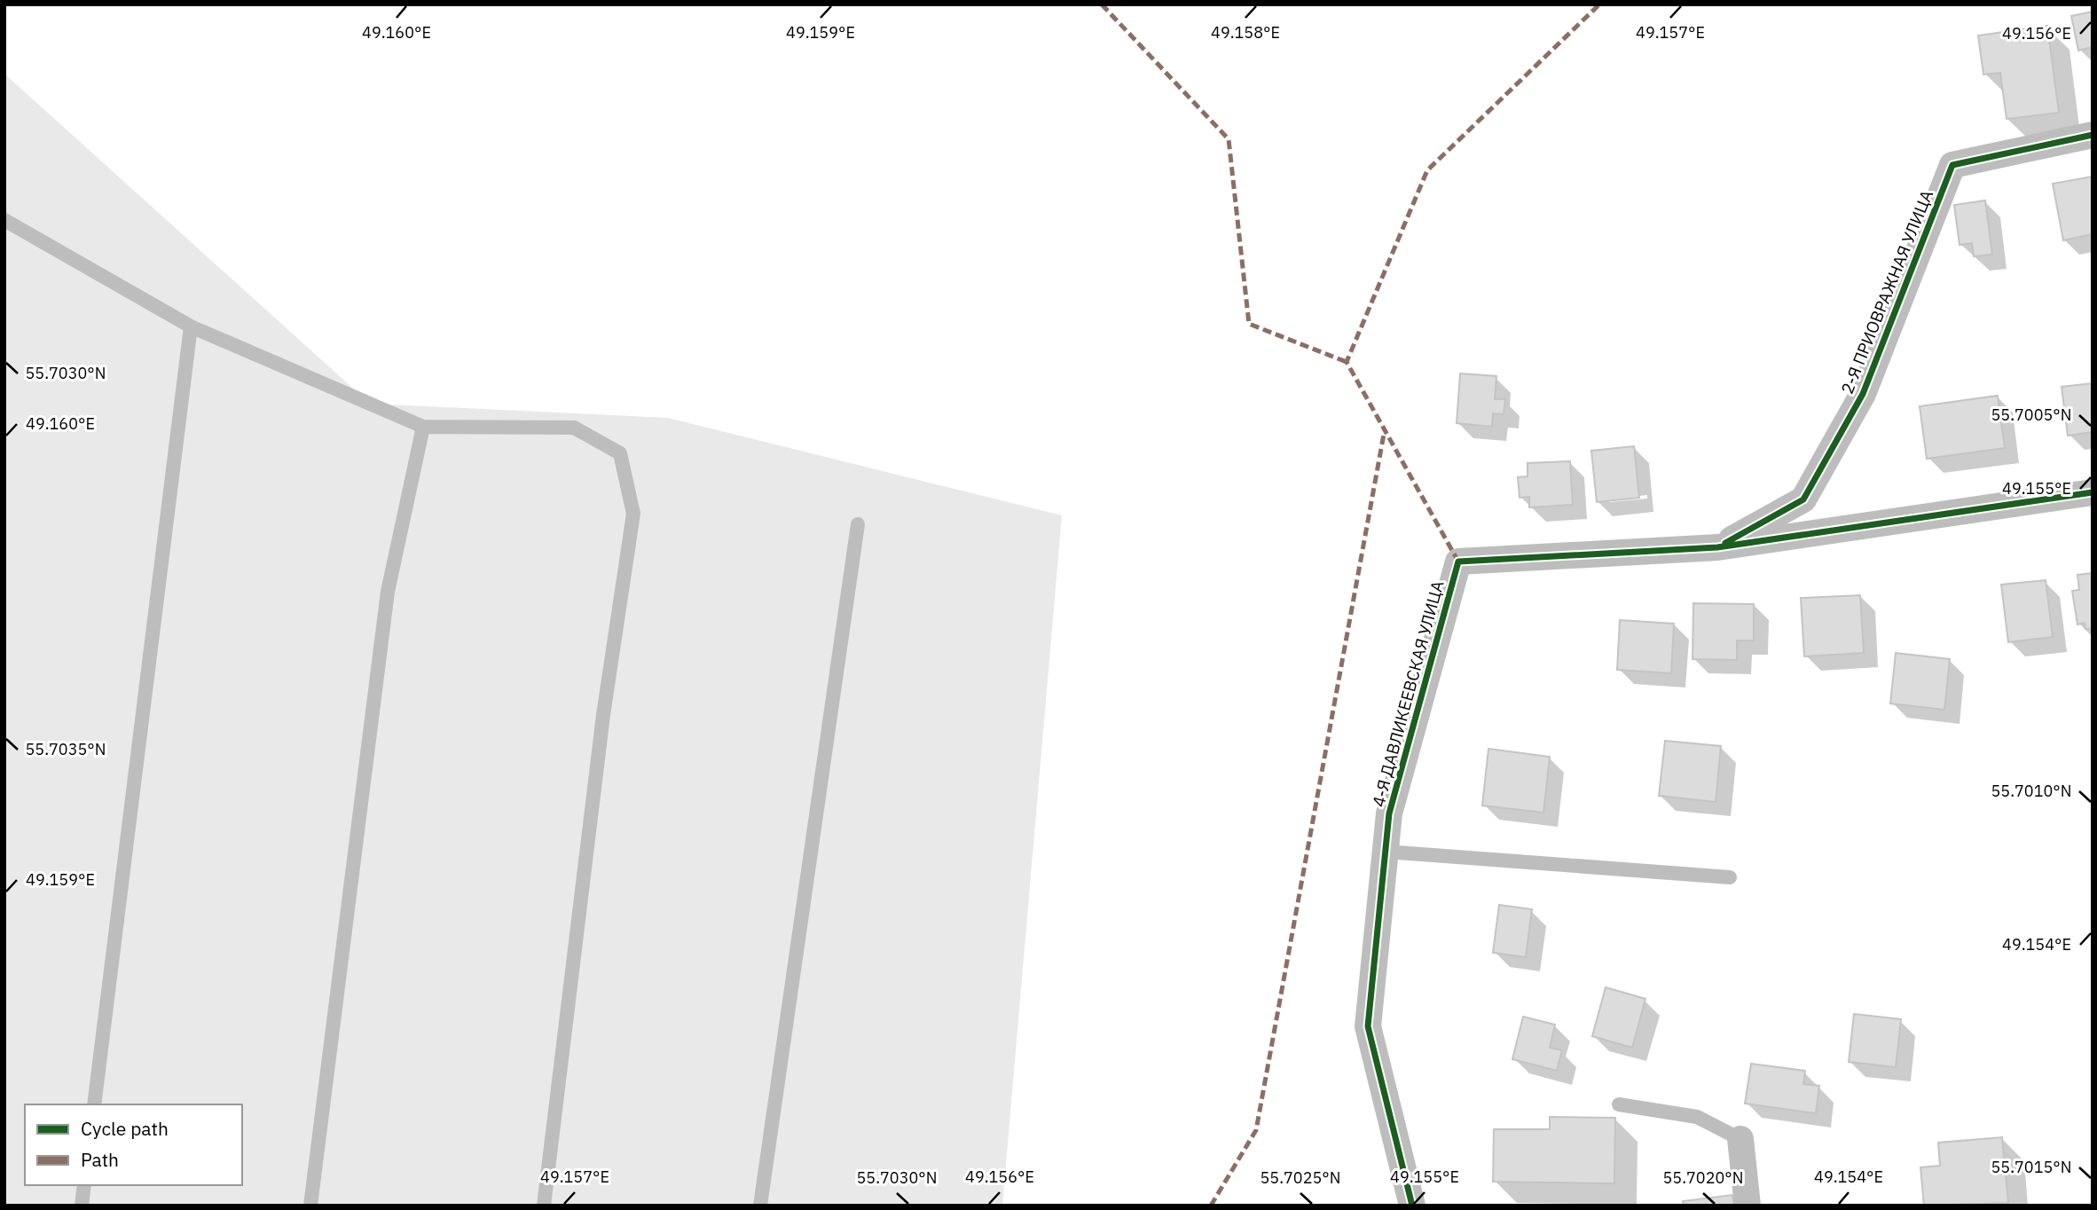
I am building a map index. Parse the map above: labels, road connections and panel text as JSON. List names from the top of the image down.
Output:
{
  "streets": {
    "street": ["2-Я ПРИОВРАЖНАЯ УЛИЦА", "4-Я ДАВЛИКЕЕВСКАЯ УЛИЦА"]
  },
  "crossings": [
    ["2-Я ПРИОВРАЖНАЯ УЛИЦА", "4-Я ДАВЛИКЕЕВСКАЯ УЛИЦА"]
  ],
  "legend": ["Cycle path", "Path"],
  "coordinates": [
    "49.159°E",
    "49.160°E",
    "49.158°E",
    "49.157°E",
    "49.156°E",
    "55.7030°N",
    "55.7005°N",
    "49.155°E",
    "55.7035°N",
    "55.7010°N",
    "49.154°E",
    "55.7015°N",
    "55.7025°N",
    "55.7020°N"
  ]
}
